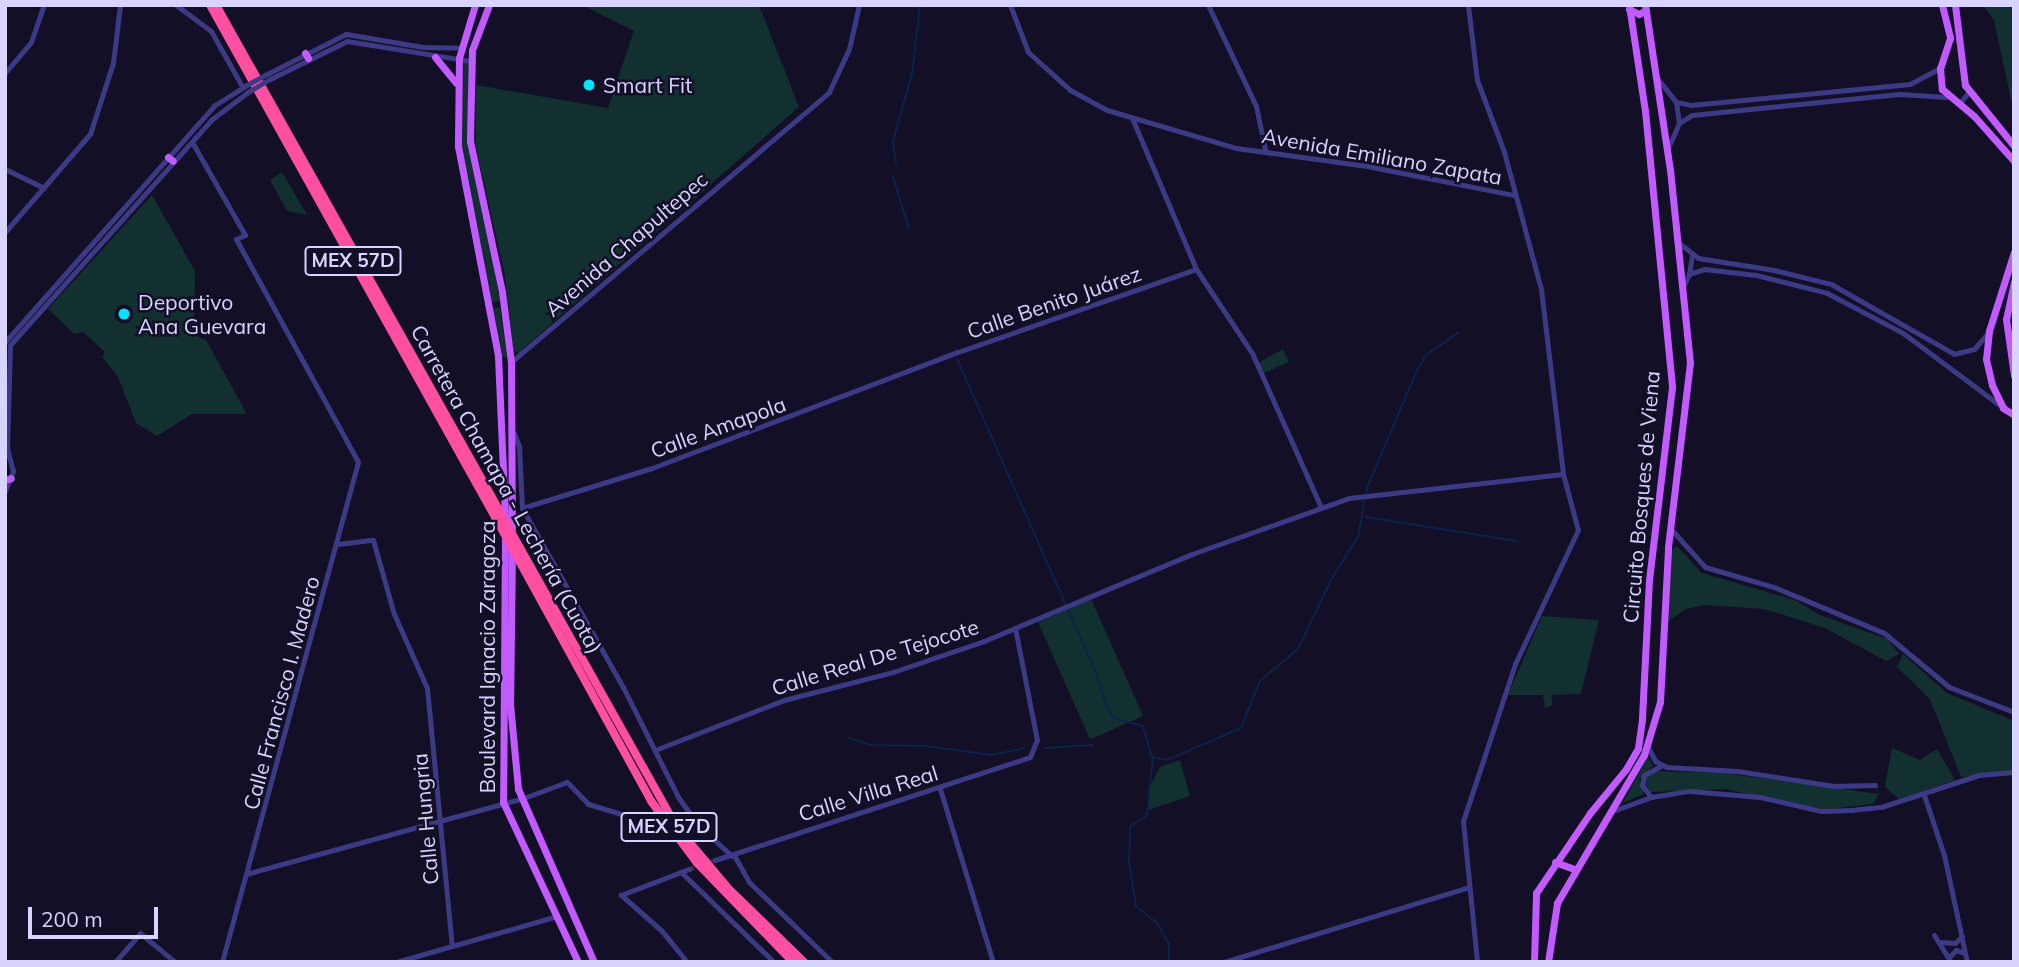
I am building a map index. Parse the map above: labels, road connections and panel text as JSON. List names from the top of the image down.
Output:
{
  "streets": {
    "highway": ["MEX 57D", "Carretera Chamapa - Lechería (Cuota)"],
    "main road": ["Circuito Bosques de Viena", "Boulevard Ignacio Zaragoza"],
    "street": [
      "Avenida Emiliano Zapata",
      "Avenida Chapultepec",
      "Calle Benito Juárez",
      "Calle Amapola",
      "Calle Real De Tejocote",
      "Calle Francisco I. Madero",
      "Calle Villa Real",
      "Calle Hungria"
    ]
  },
  "crossings": [
    ["Avenida Emiliano Zapata", "Calle Real De Tejocote"],
    ["Avenida Chapultepec", "Boulevard Ignacio Zaragoza"],
    ["Calle Benito Juárez", "Calle Amapola"],
    ["Calle Real De Tejocote", "Calle Villa Real"],
    ["Calle Francisco I. Madero", "Calle Hungria"]
  ],
  "places": ["Smart Fit", "Deportivo Ana Guevara"],
  "scale_bar": "200 m"
}
